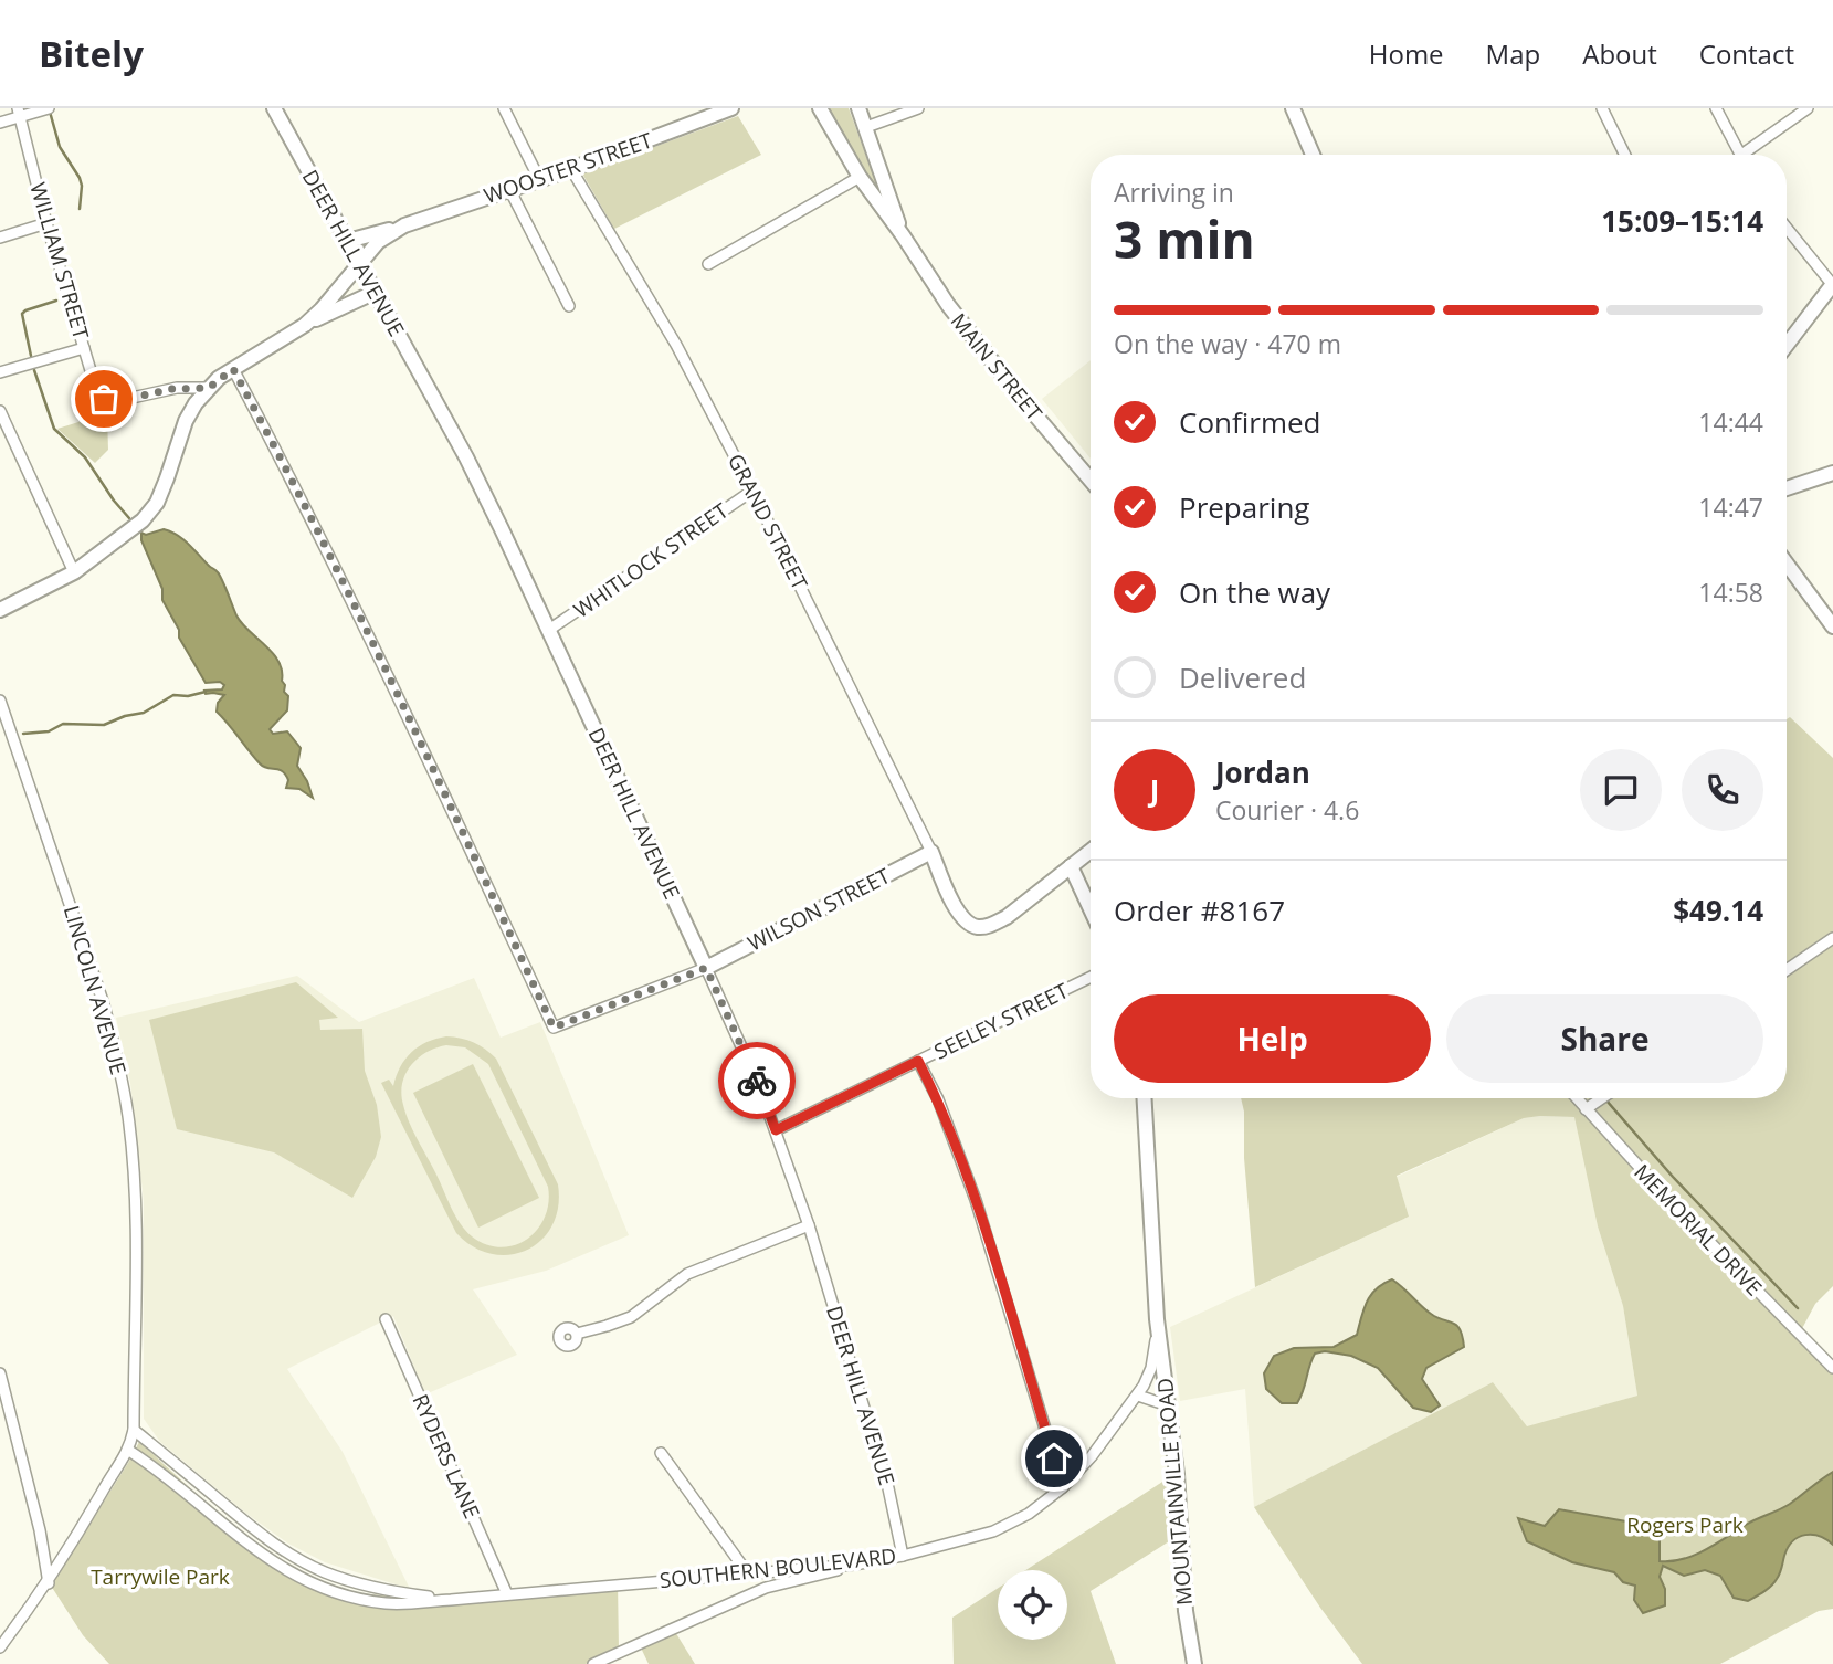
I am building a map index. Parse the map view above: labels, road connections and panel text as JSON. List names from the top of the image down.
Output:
{
  "streets": {
    "street": [
      "WOOSTER STREET",
      "DEER HILL AVENUE",
      "WILLIAM STREET",
      "MAIN STREET",
      "GRAND STREET",
      "WHITLOCK STREET",
      "WILSON STREET",
      "LINCOLN AVENUE",
      "SEELEY STREET",
      "MEMORIAL DRIVE",
      "RYDERS LANE",
      "MOUNTAINVILLE ROAD",
      "SOUTHERN BOULEVARD"
    ]
  },
  "crossings": [
    ["WOOSTER STREET", "DEER HILL AVENUE"],
    ["WOOSTER STREET", "GRAND STREET"],
    ["DEER HILL AVENUE", "WHITLOCK STREET"],
    ["DEER HILL AVENUE", "WILSON STREET"],
    ["DEER HILL AVENUE", "SEELEY STREET"],
    ["DEER HILL AVENUE", "SOUTHERN BOULEVARD"],
    ["GRAND STREET", "WHITLOCK STREET"],
    ["GRAND STREET", "WILSON STREET"],
    ["LINCOLN AVENUE", "SOUTHERN BOULEVARD"],
    ["RYDERS LANE", "SOUTHERN BOULEVARD"],
    ["MOUNTAINVILLE ROAD", "SOUTHERN BOULEVARD"]
  ],
  "parks": ["Rogers Park", "Tarrywile Park"],
  "page": {
    "header": "Bitely",
    "nav": [
      "Home",
      "Map",
      "About",
      "Contact"
    ],
    "heading": ["3 min", "Arriving in", "15:09–15:14"],
    "panel": [
      "Jordan",
      "Courier · 4.6",
      "Order #8167",
      "$49.14"
    ],
    "bar": "On the way · 470 m",
    "list": [
      ["Confirmed", "14:44"],
      ["Preparing", "14:47"],
      ["On the way", "14:58"],
      "Delivered"
    ],
    "round": "J",
    "buttons": ["Help", "Share"]
  }
}
